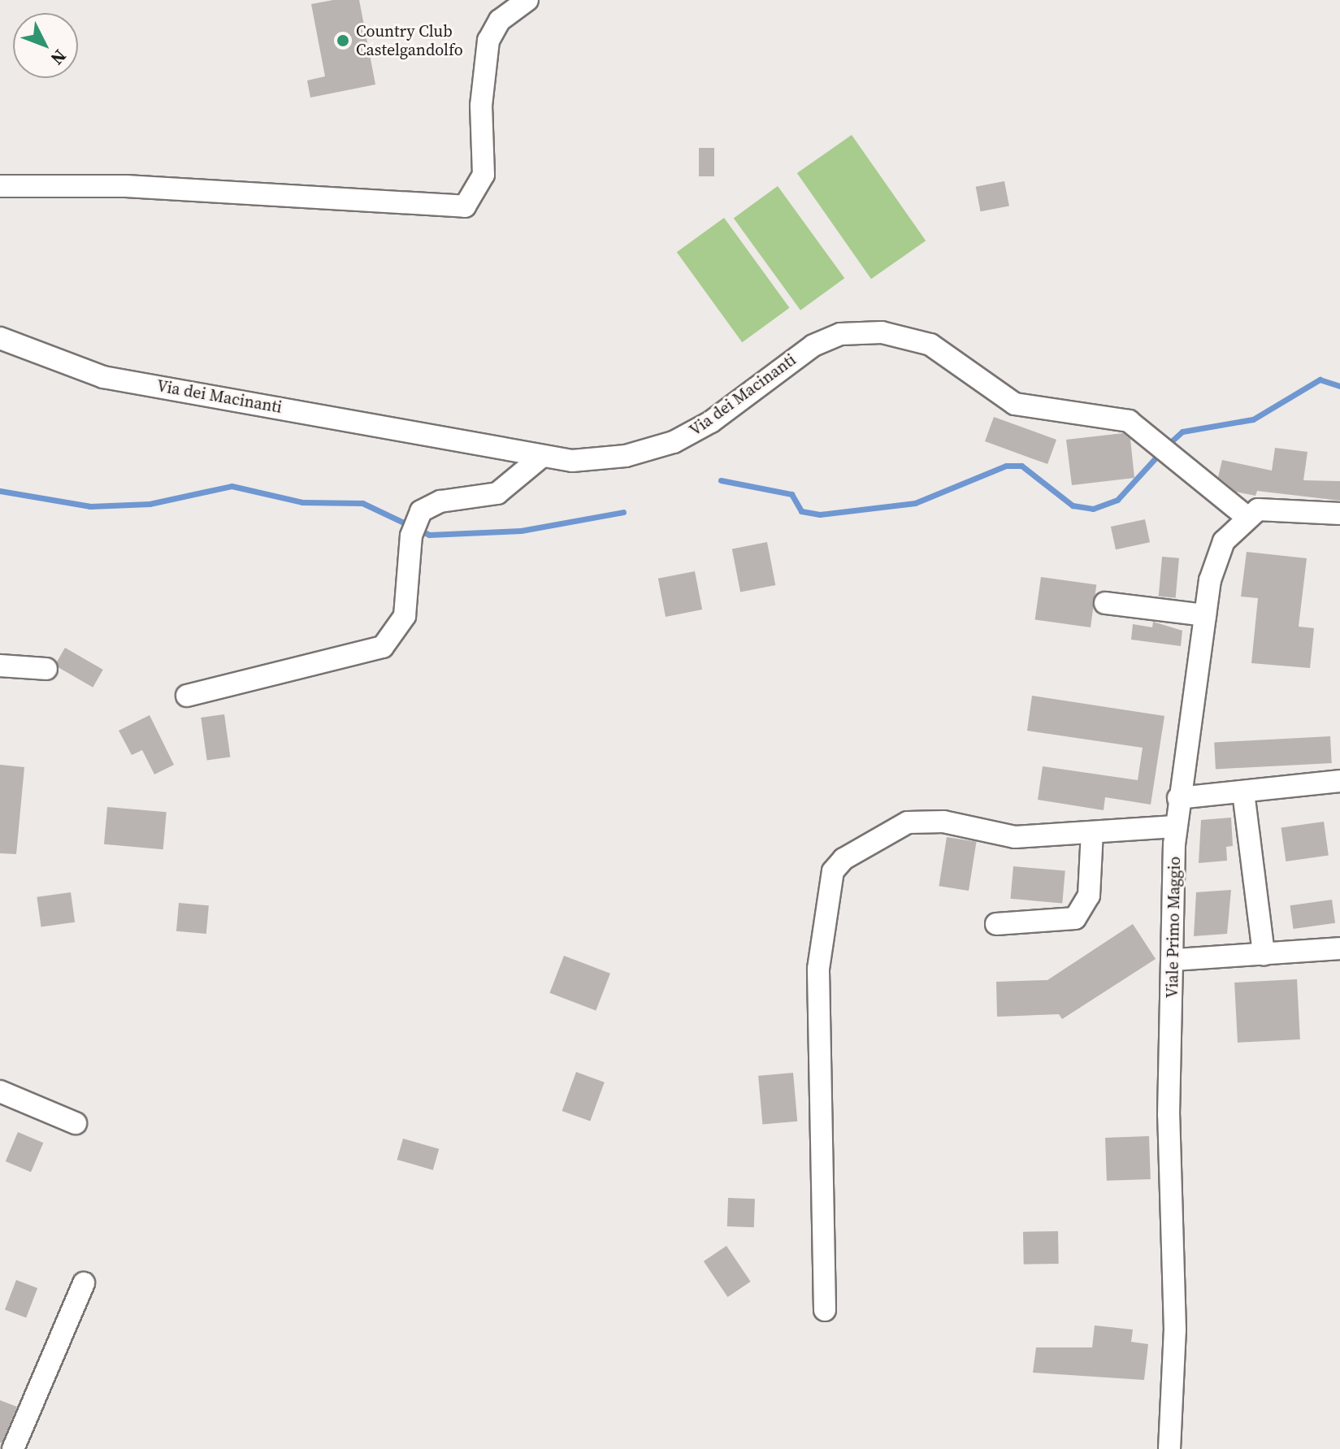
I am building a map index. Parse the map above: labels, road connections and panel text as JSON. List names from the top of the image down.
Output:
{
  "streets": {
    "street": ["Via dei Macinanti", "Viale Primo Maggio"]
  },
  "crossings": [
    ["Via dei Macinanti", "Viale Primo Maggio"]
  ],
  "places": ["Country Club Castelgandolfo"],
  "north": "bottom right"
}
